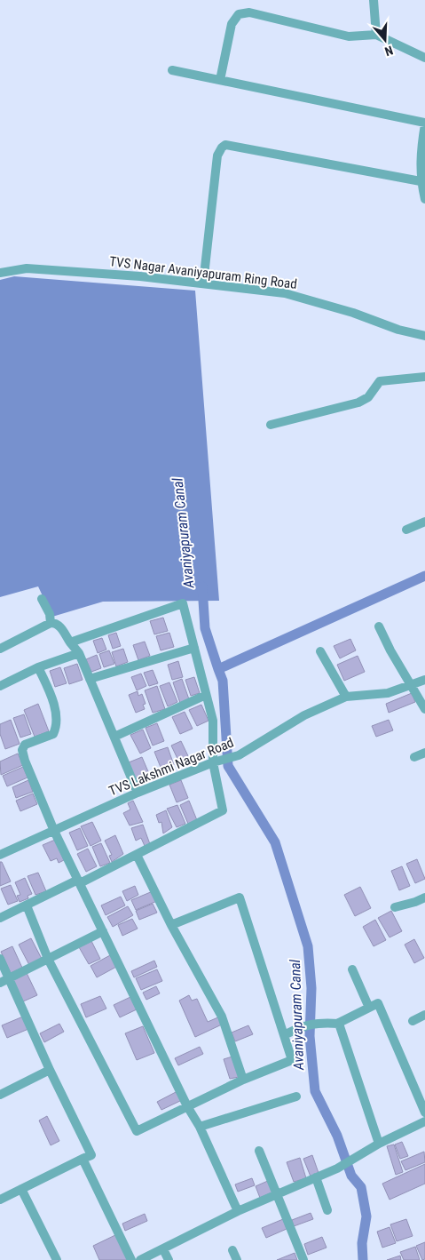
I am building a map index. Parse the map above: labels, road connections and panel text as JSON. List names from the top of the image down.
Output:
{
  "streets": {
    "street": ["TVS Nagar Avaniyapuram Ring Road", "TVS Lakshmi Nagar Road"]
  },
  "water": ["Avaniyapuram Canal"],
  "north": "bottom"
}
